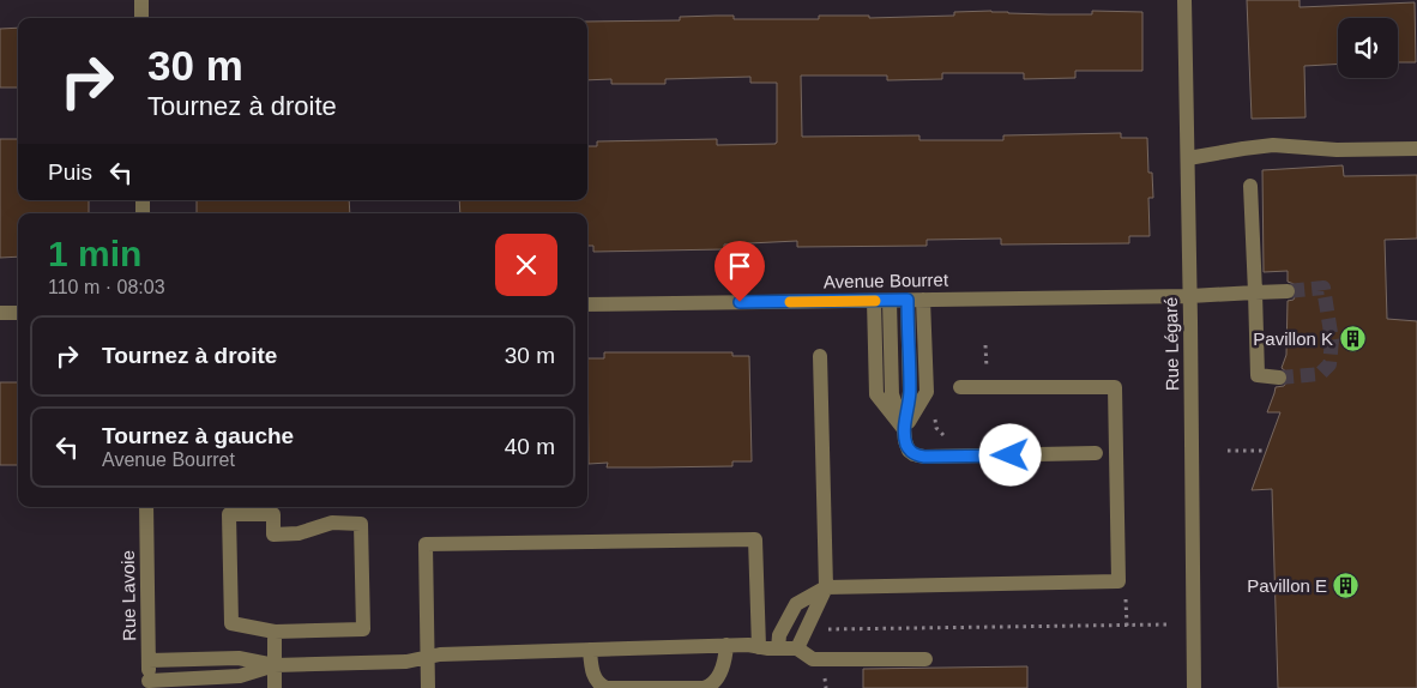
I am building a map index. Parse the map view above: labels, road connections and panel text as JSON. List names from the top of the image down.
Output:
{
  "streets": {
    "street": ["Avenue Bourret", "Rue Légaré", "Rue Lavoie"]
  },
  "crossings": [
    ["Avenue Bourret", "Rue Légaré"]
  ],
  "places": {
    "building": ["Pavillon K", "Pavillon E"]
  },
  "page": {
    "turn": ["30 m", "Tournez à droite"],
    "then": "Puis",
    "heading": ["1 min", "110 m · 08:03"],
    "list": [
      {
        "name": "Tournez à droite",
        "value": "30 m"
      },
      {
        "name": "Tournez à gauche",
        "note": "Avenue Bourret",
        "value": "40 m"
      }
    ]
  }
}
